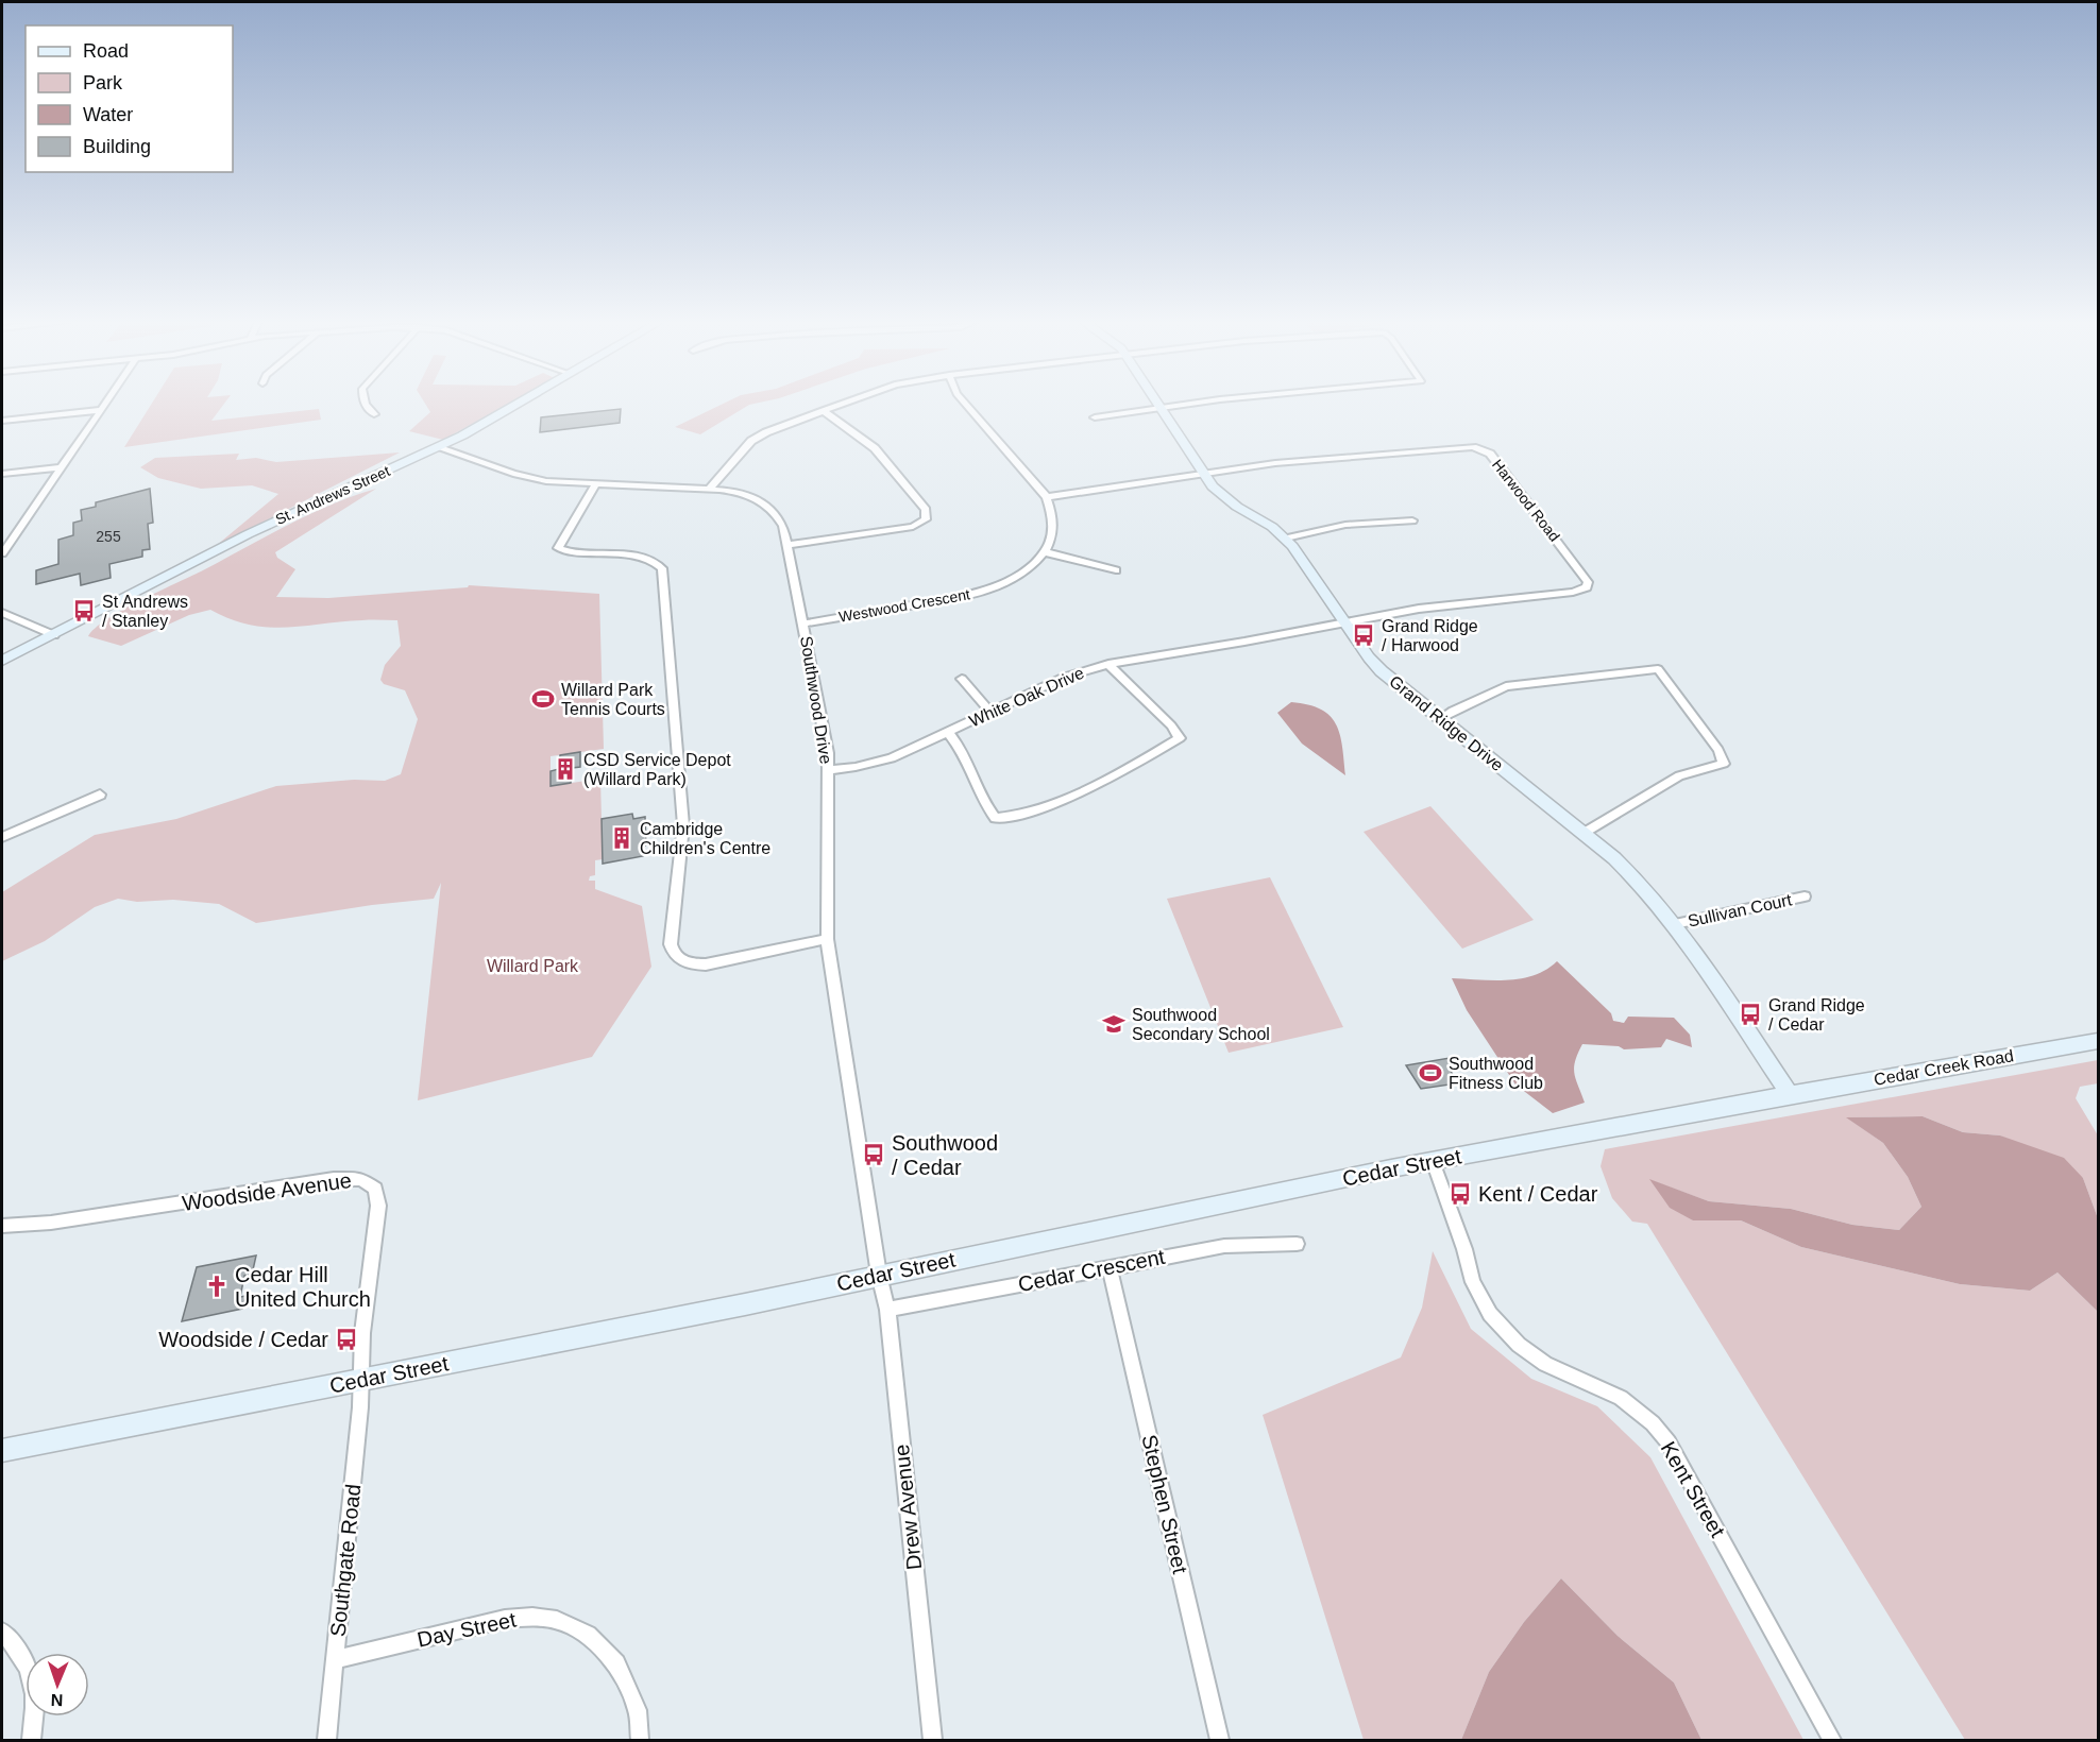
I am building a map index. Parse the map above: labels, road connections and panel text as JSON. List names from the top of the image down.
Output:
{
  "streets": {
    "main road": [
      "St. Andrews Street",
      "Grand Ridge Drive",
      "Cedar Creek Road",
      "Cedar Street"
    ],
    "street": [
      "Harwood Road",
      "Westwood Crescent",
      "White Oak Drive",
      "Southwood Drive",
      "Sullivan Court",
      "Woodside Avenue",
      "Cedar Crescent",
      "Kent Street",
      "Stephen Street",
      "Drew Avenue",
      "Southgate Road",
      "Day Street"
    ]
  },
  "crossings": [
    ["St. Andrews Street", "Southwood Drive"],
    ["Harwood Road", "White Oak Drive"],
    ["Harwood Road", "Grand Ridge Drive"],
    ["Westwood Crescent", "Southwood Drive"],
    ["White Oak Drive", "Southwood Drive"],
    ["White Oak Drive", "Grand Ridge Drive"],
    ["Southwood Drive", "Cedar Street"],
    ["Southwood Drive", "Drew Avenue"],
    ["Grand Ridge Drive", "Sullivan Court"],
    ["Grand Ridge Drive", "Cedar Creek Road"],
    ["Grand Ridge Drive", "Cedar Street"],
    ["Cedar Creek Road", "Cedar Street"],
    ["Cedar Street", "Woodside Avenue"],
    ["Cedar Street", "Kent Street"],
    ["Cedar Street", "Drew Avenue"],
    ["Cedar Street", "Southgate Road"],
    ["Woodside Avenue", "Southgate Road"],
    ["Cedar Crescent", "Stephen Street"],
    ["Cedar Crescent", "Drew Avenue"],
    ["Southgate Road", "Day Street"]
  ],
  "parks": ["Willard Park"],
  "places": {
    "bus stop": [
      "St Andrews / Stanley",
      "Grand Ridge / Harwood",
      "Grand Ridge / Cedar",
      "Southwood / Cedar",
      "Kent / Cedar",
      "Woodside / Cedar"
    ],
    "sports": ["Willard Park Tennis Courts", "Southwood Fitness Club"],
    "building": ["CSD Service Depot (Willard Park)", "Cambridge Children's Centre"],
    "school or university": ["Southwood Secondary School"],
    "church": ["Cedar Hill United Church"]
  },
  "house_numbers": ["255"],
  "legend": [
    "Road",
    "Park",
    "Water",
    "Building"
  ],
  "north": "bottom"
}
